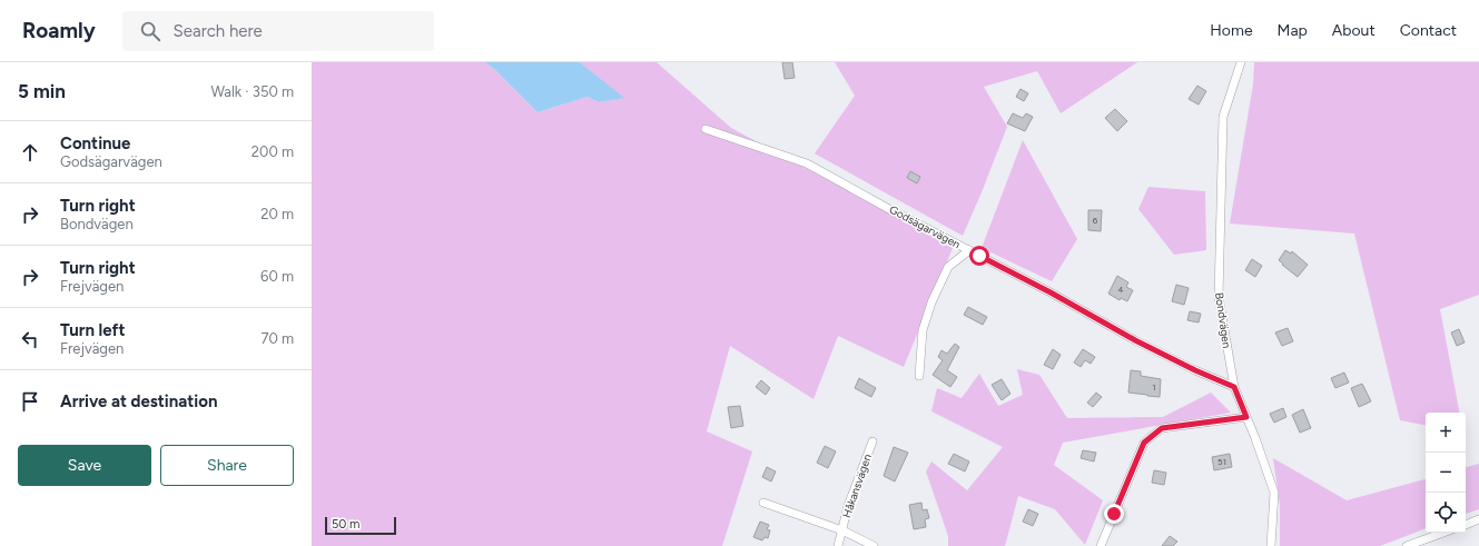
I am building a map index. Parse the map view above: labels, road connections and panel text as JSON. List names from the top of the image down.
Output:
{
  "streets": {
    "street": ["Godsägarvägen", "Bondvägen", "Håkansvägen"]
  },
  "crossings": [
    ["Godsägarvägen", "Bondvägen"]
  ],
  "house_numbers": [
    "6",
    "4",
    "1",
    "51"
  ],
  "scale_bar": "50 m",
  "page": {
    "header": "Roamly",
    "search": "Search here",
    "nav": [
      "Home",
      "Map",
      "About",
      "Contact"
    ],
    "heading": ["5 min", "Walk · 350 m"],
    "list": [
      ["Continue", "Godsägarvägen", "200 m"],
      ["Turn right", "Bondvägen", "20 m"],
      ["Turn right", "Frejvägen", "60 m"],
      ["Turn left", "Frejvägen", "70 m"],
      "Arrive at destination"
    ],
    "map_buttons": ["+", "−"],
    "buttons": ["Save", "Share"],
    "scale": "50 m"
  }
}
